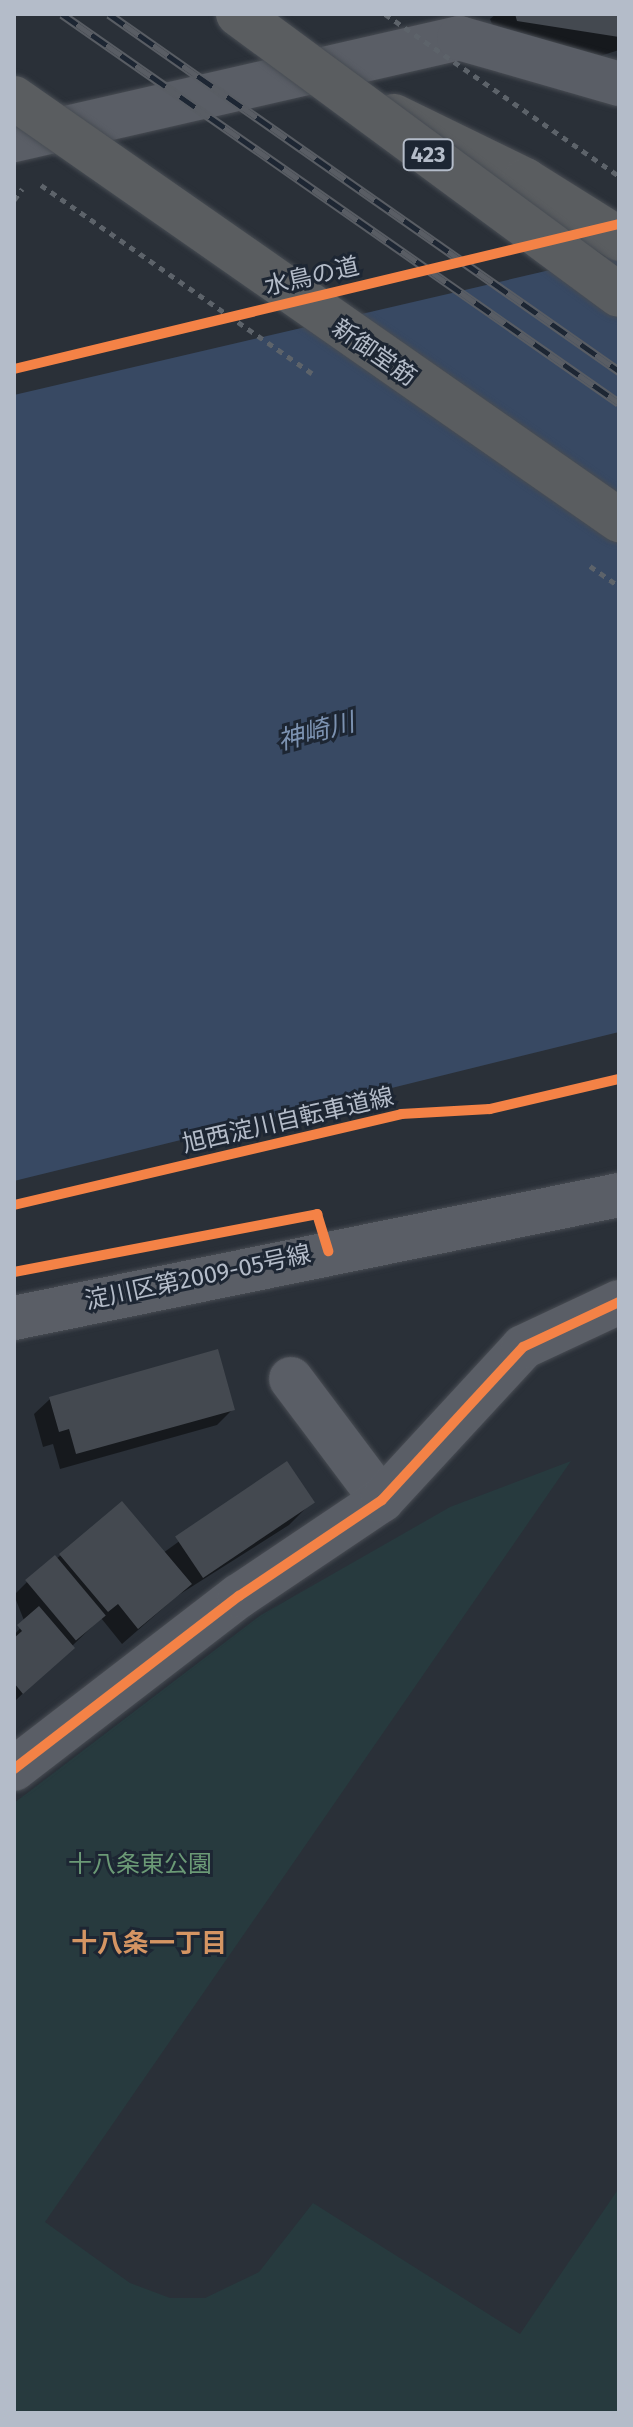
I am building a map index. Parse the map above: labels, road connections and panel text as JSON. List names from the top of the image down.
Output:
{
  "streets": {
    "highway": ["423", "新御堂筋"],
    "street": ["淀川区第2009-05号線"],
    "cycle path": ["水鳥の道", "旭西淀川自転車道線"]
  },
  "districts": ["十八条一丁目"],
  "water": ["神崎川"],
  "parks": ["十八条東公園"]
}
